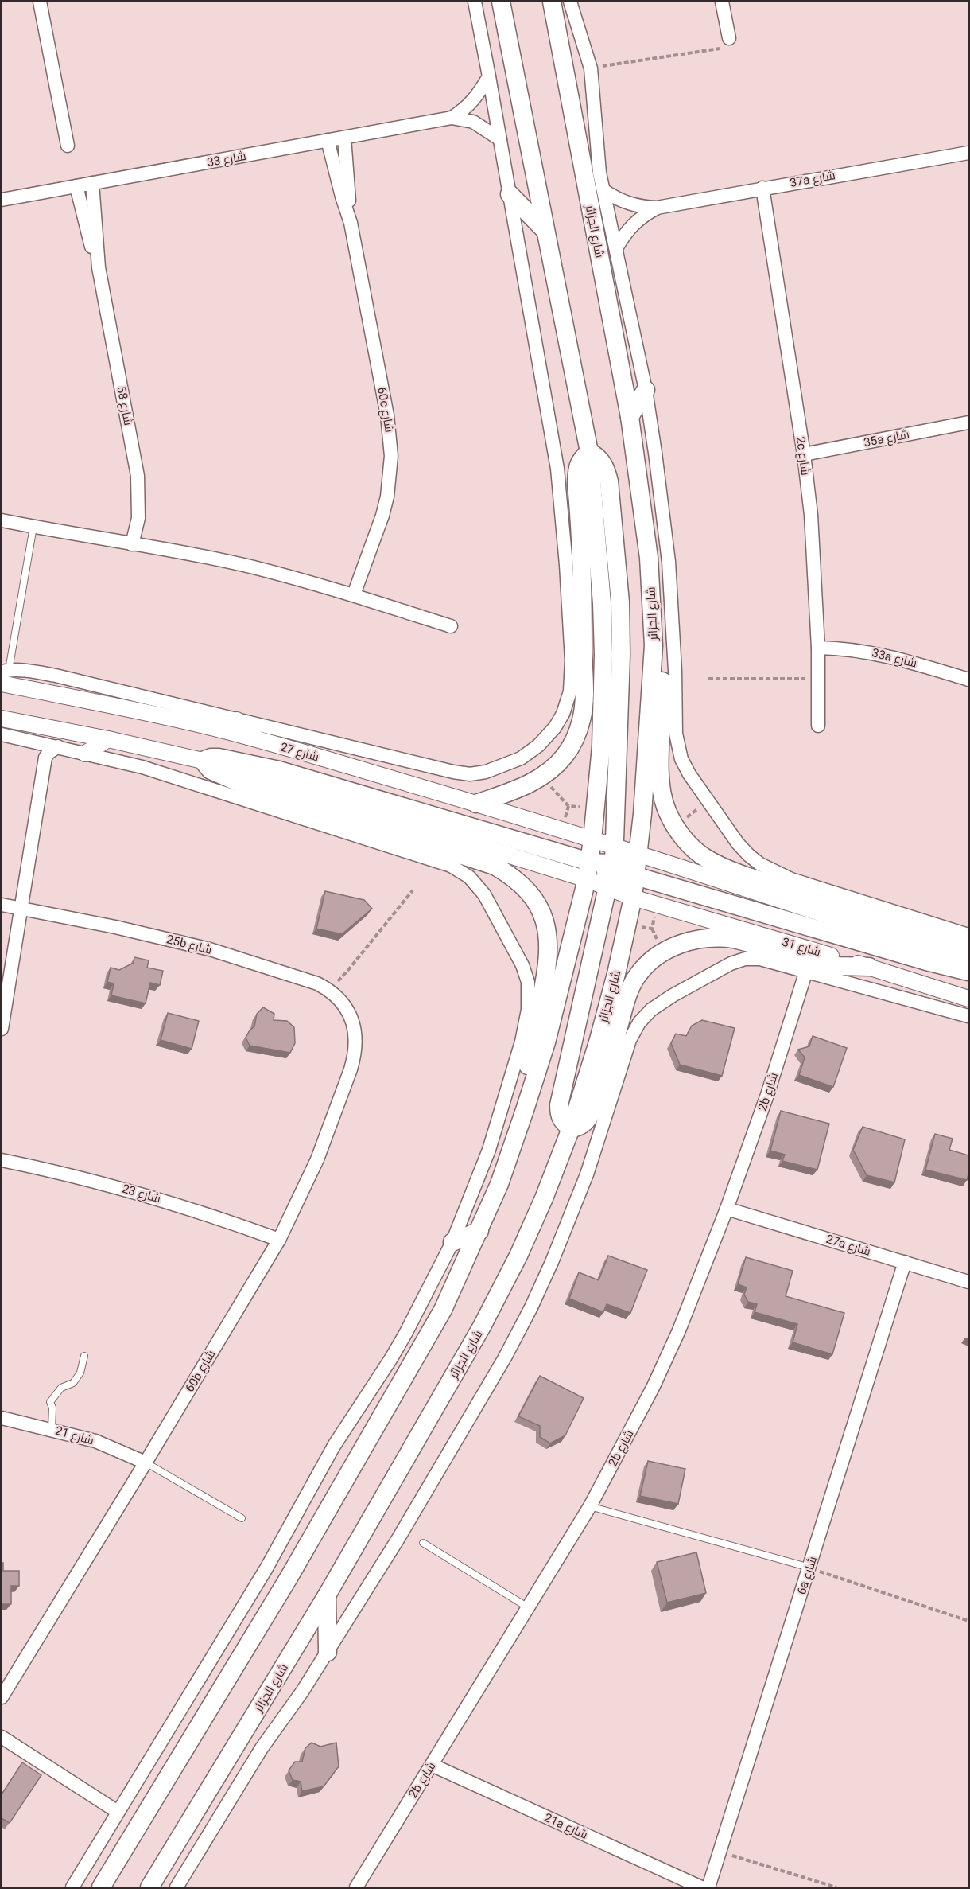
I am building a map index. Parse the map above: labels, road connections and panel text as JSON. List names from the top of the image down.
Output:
{
  "streets": {
    "main road": ["شارع الجزائر"],
    "street": [
      "شارع 33",
      "37a شارع",
      "شارع 58",
      "60c شارع",
      "35a شارع",
      "2c شارع",
      "33a شارع",
      "شارع 27",
      "25b شارع",
      "شارع 31",
      "2b شارع",
      "شارع 23",
      "27a شارع",
      "60b شارع",
      "شارع 21",
      "6a شارع",
      "21a شارع"
    ]
  },
  "crossings": [
    ["شارع 33", "شارع 58"],
    ["شارع 33", "60c شارع"],
    ["37a شارع", "2c شارع"],
    ["شارع الجزائر", "شارع 31"],
    ["35a شارع", "2c شارع"],
    ["2c شارع", "33a شارع"],
    ["25b شارع", "60b شارع"],
    ["2b شارع", "27a شارع"],
    ["2b شارع", "21a شارع"],
    ["شارع 23", "60b شارع"],
    ["27a شارع", "6a شارع"],
    ["60b شارع", "شارع 21"]
  ]
}
